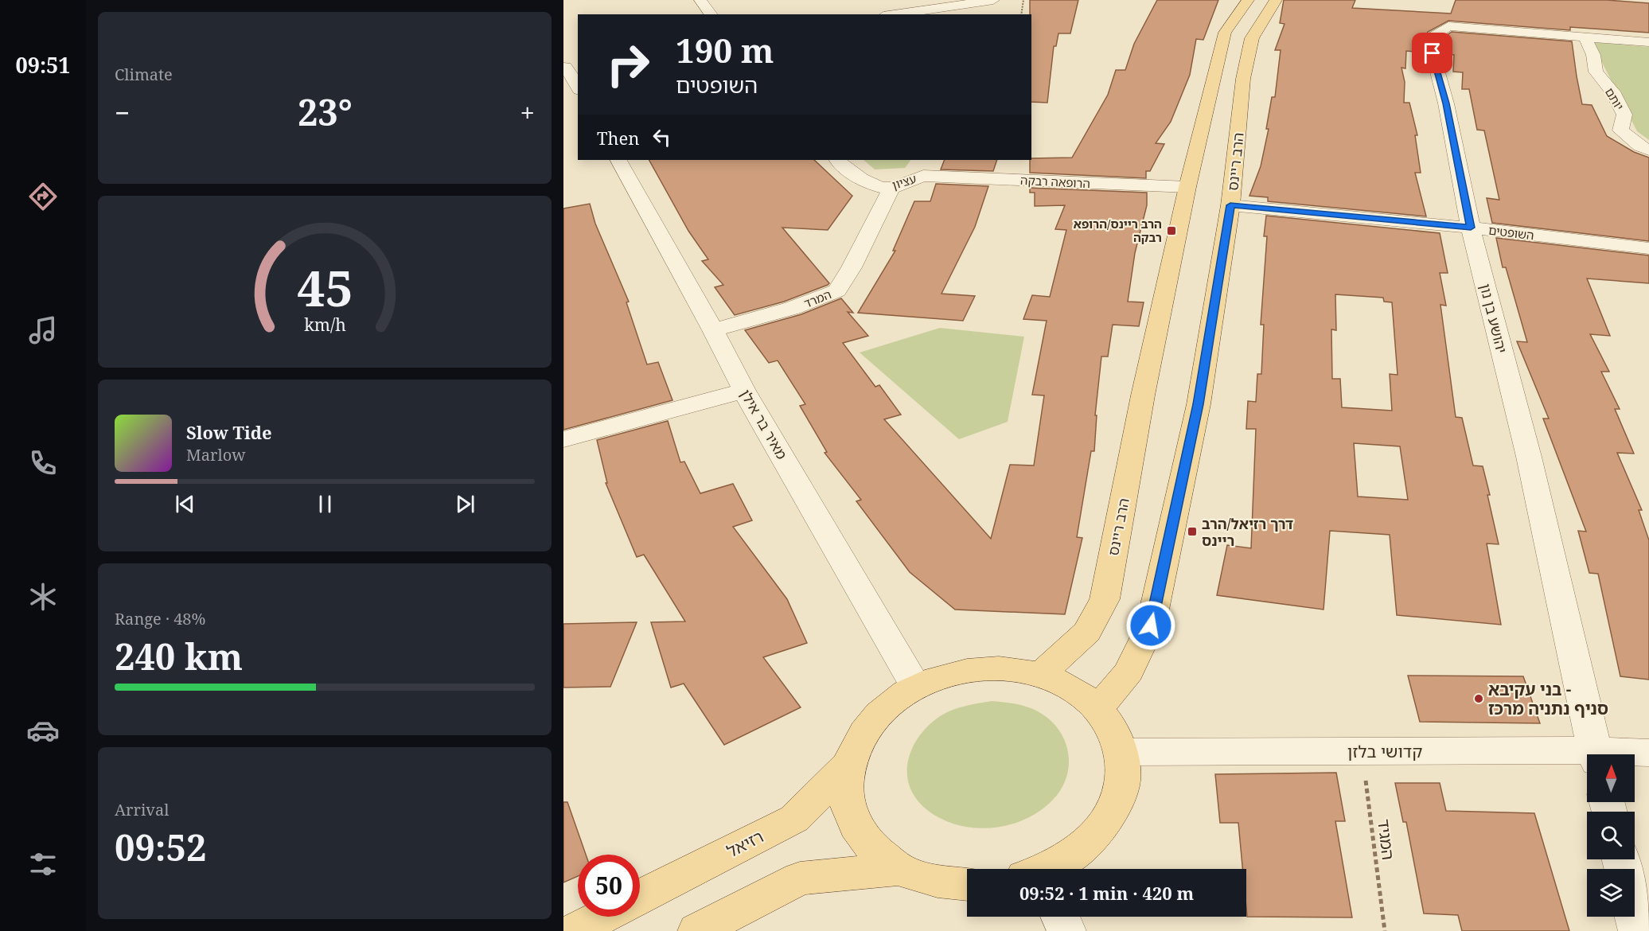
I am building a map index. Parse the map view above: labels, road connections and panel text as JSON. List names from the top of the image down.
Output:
{
  "streets": {
    "main road": ["הרב ריינס", "רזיאל"],
    "street": [
      "יותם",
      "עציון",
      "הרופאה רבקה",
      "השופטים",
      "המרד",
      "יהושע בן נון",
      "מאיר בר אילן",
      "קדושי בלזן"
    ],
    "path": ["המגיד"]
  },
  "crossings": [
    ["יותם", "יהושע בן נון"],
    ["הרב ריינס", "הרופאה רבקה"],
    ["הרב ריינס", "השופטים"],
    ["עציון", "הרופאה רבקה"],
    ["עציון", "המרד"],
    ["השופטים", "יהושע בן נון"],
    ["המרד", "מאיר בר אילן"],
    ["קדושי בלזן", "המגיד"]
  ],
  "places": {
    "transit": ["הרב ריינס/הרופא רבקה", "דרך רזיאל/הרב ריינס"],
    "other": ["בני עקיבא - סניף נתניה מרכז"]
  },
  "north": "top",
  "page": {
    "tabs": "09:51",
    "tile": [
      "Climate",
      ["Range · 48%", "240 km"],
      ["Arrival", "09:52"]
    ],
    "turn": ["190 m", "השופטים"],
    "heat": ["−", "23°", "+"],
    "then": "Then",
    "song": ["Slow Tide", "Marlow"],
    "limit": "50",
    "trip": "09:52 · 1 min · 420 m",
    "gauge": ["45", "km/h"]
  }
}
